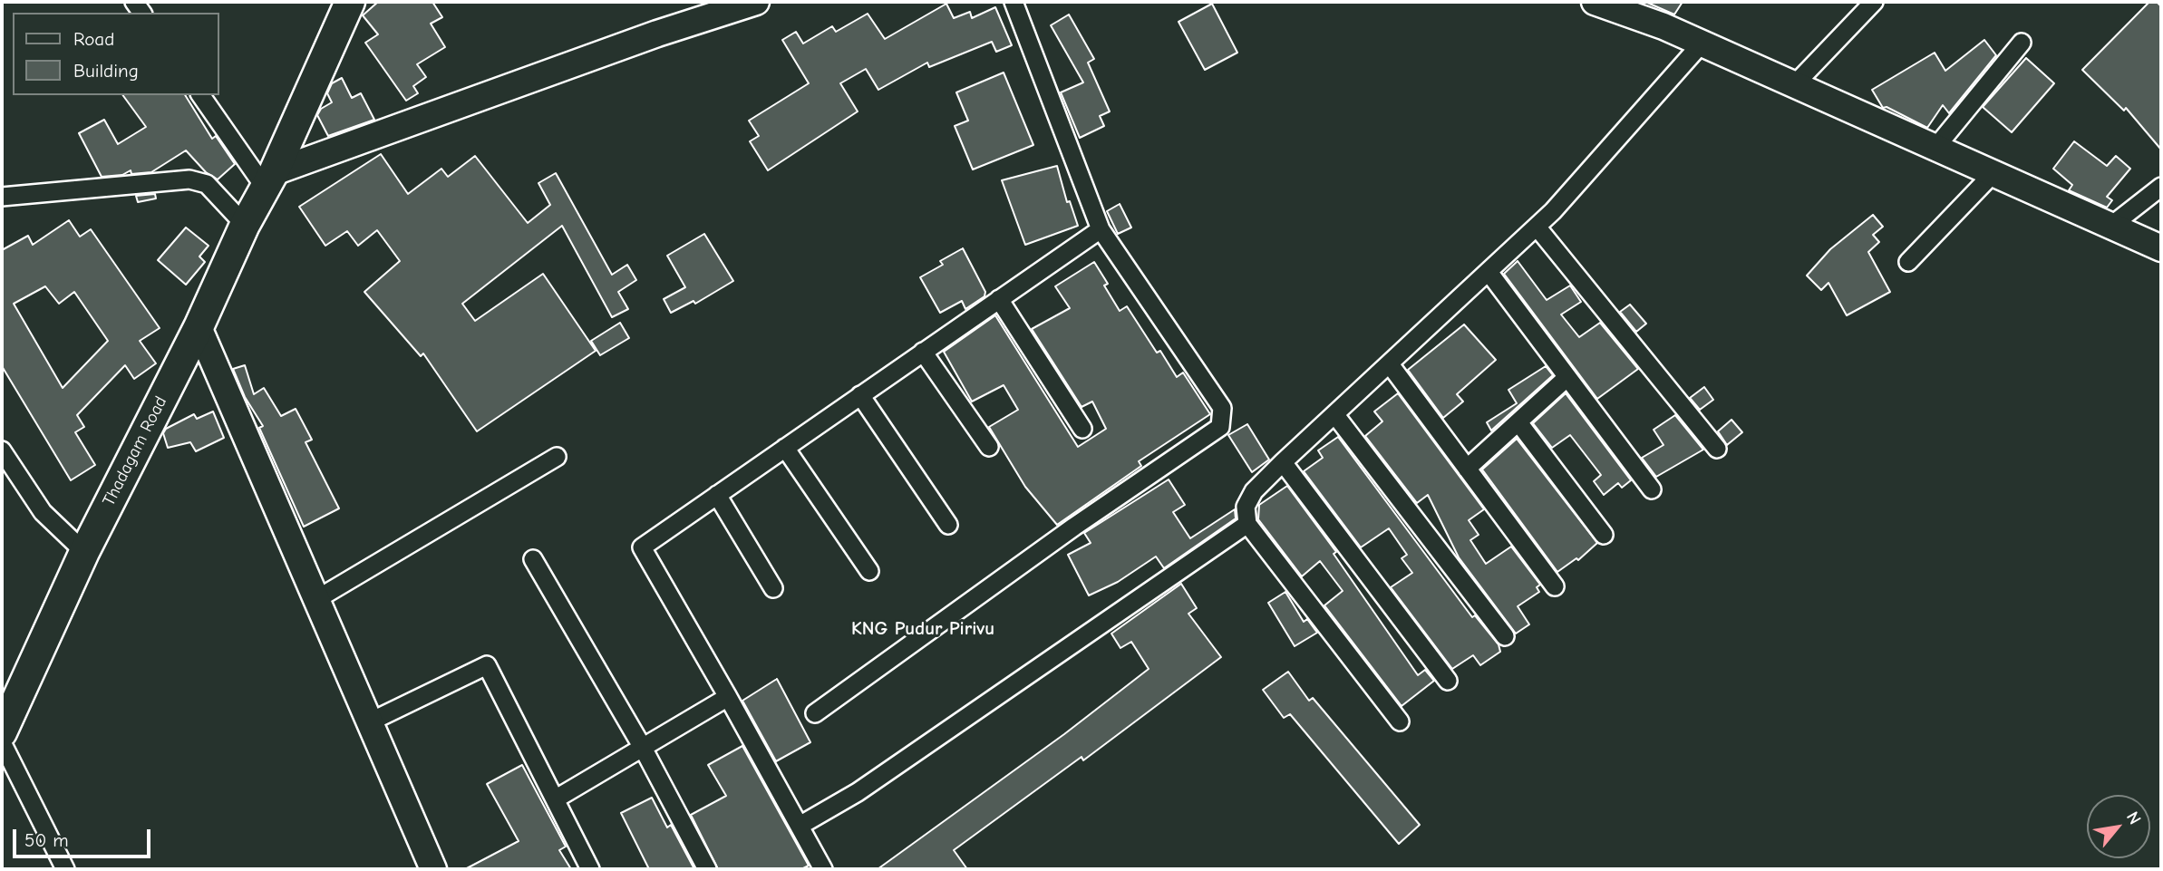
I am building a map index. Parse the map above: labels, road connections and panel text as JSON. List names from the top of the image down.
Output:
{
  "streets": {
    "main road": ["Thadagam Road"]
  },
  "districts": ["KNG Pudur Pirivu"],
  "legend": ["Road", "Building"],
  "scale_bar": "50 m",
  "north": "top right"
}
